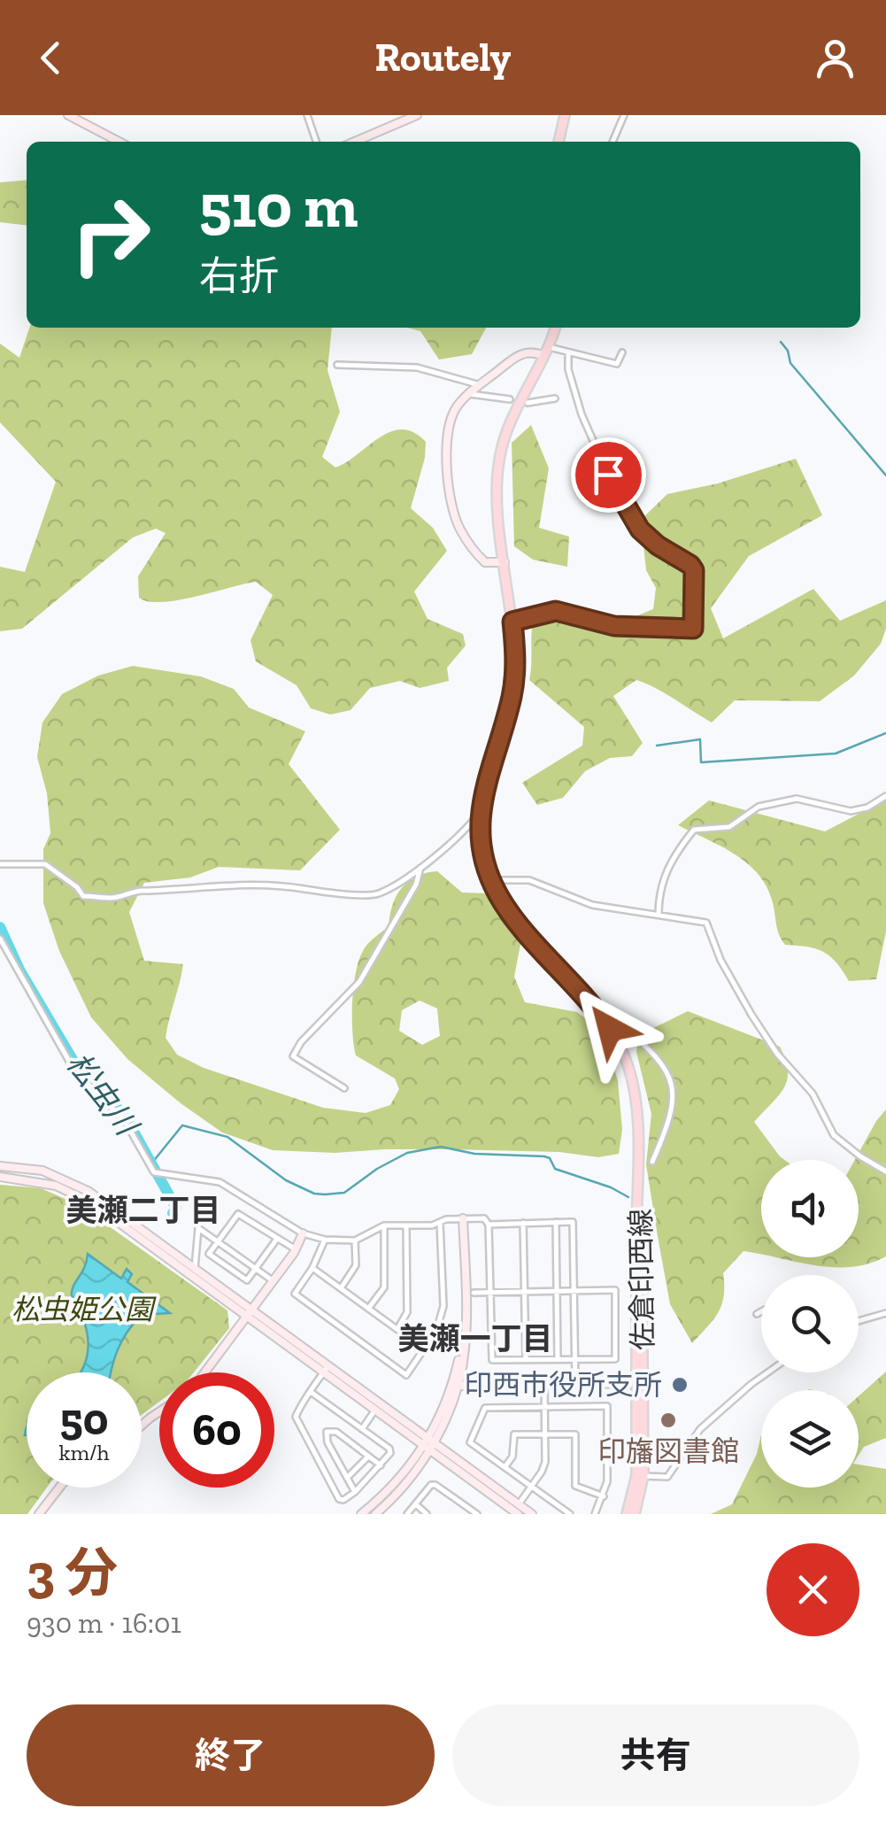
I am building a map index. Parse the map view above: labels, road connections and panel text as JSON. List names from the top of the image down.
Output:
{
  "streets": {
    "main road": ["佐倉印西線"]
  },
  "districts": ["美瀬二丁目", "美瀬一丁目"],
  "water": ["松虫川"],
  "parks": ["松虫姫公園"],
  "places": ["印西市役所支所", "印旛図書館"],
  "page": {
    "header": "Routely",
    "turn": ["510 m", "右折"],
    "speed": "50 km/h",
    "limit": "60",
    "heading": ["3 分", "930 m · 16:01"],
    "buttons": ["終了", "共有"]
  }
}
